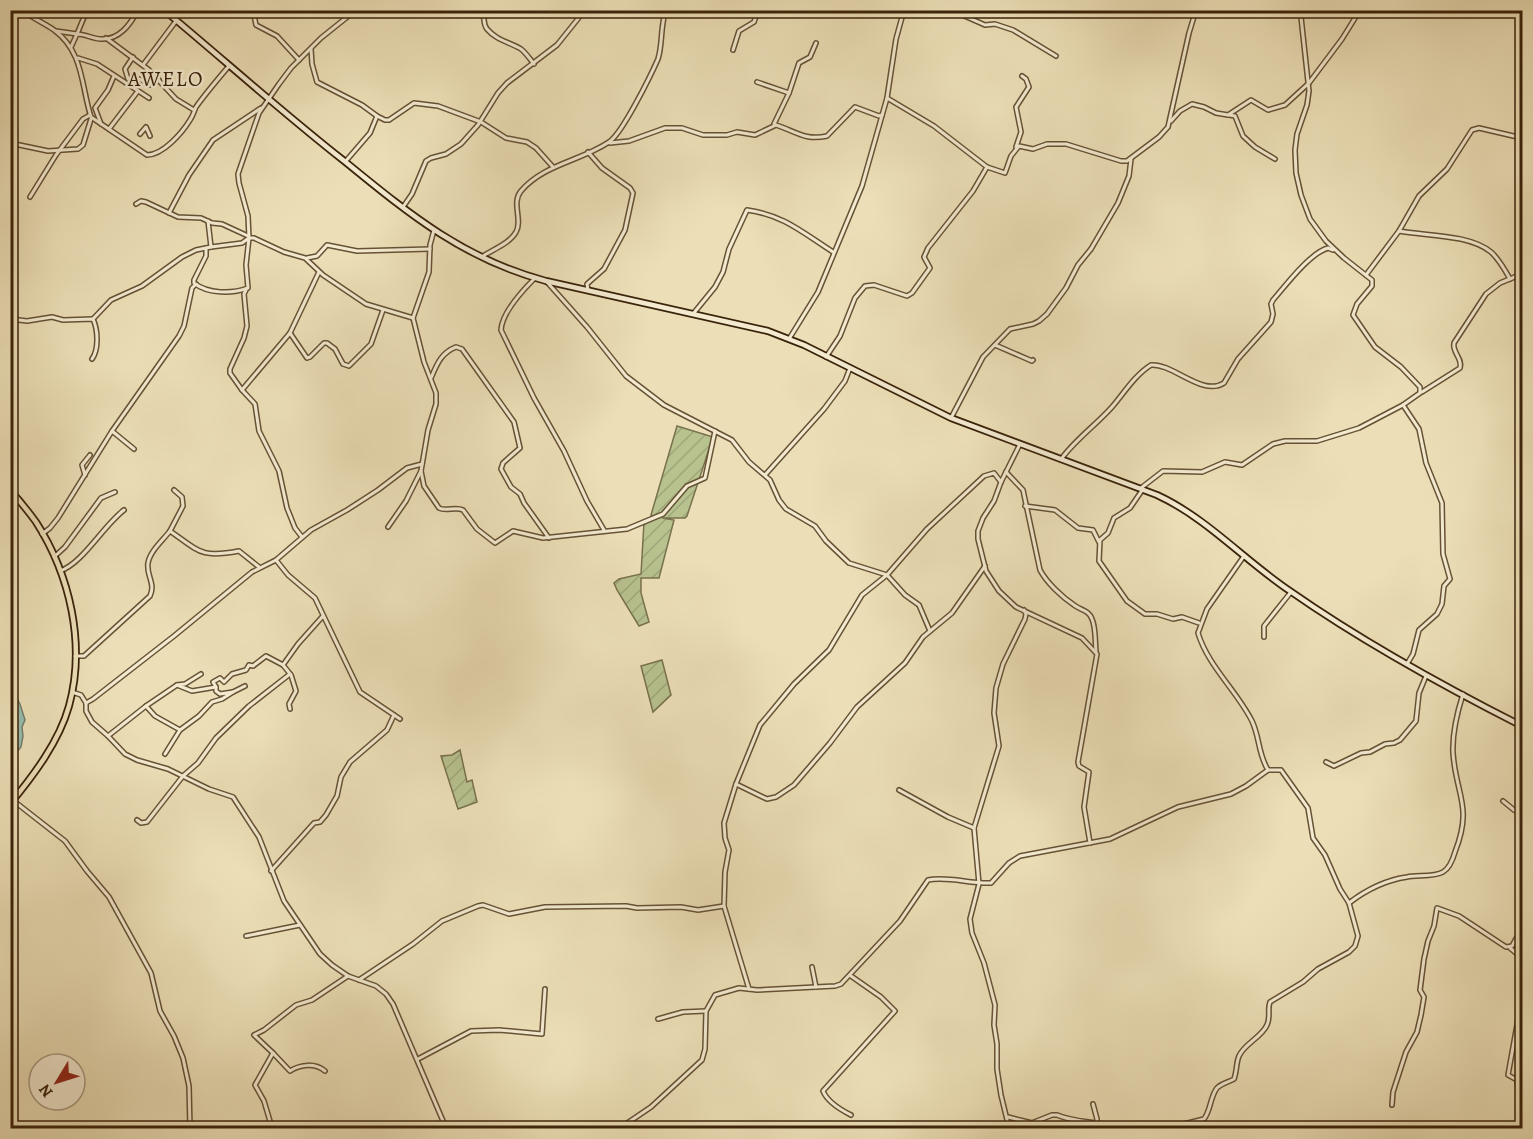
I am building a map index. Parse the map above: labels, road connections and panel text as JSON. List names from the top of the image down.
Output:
{
  "districts": ["AWELO"],
  "north": "bottom left"
}
